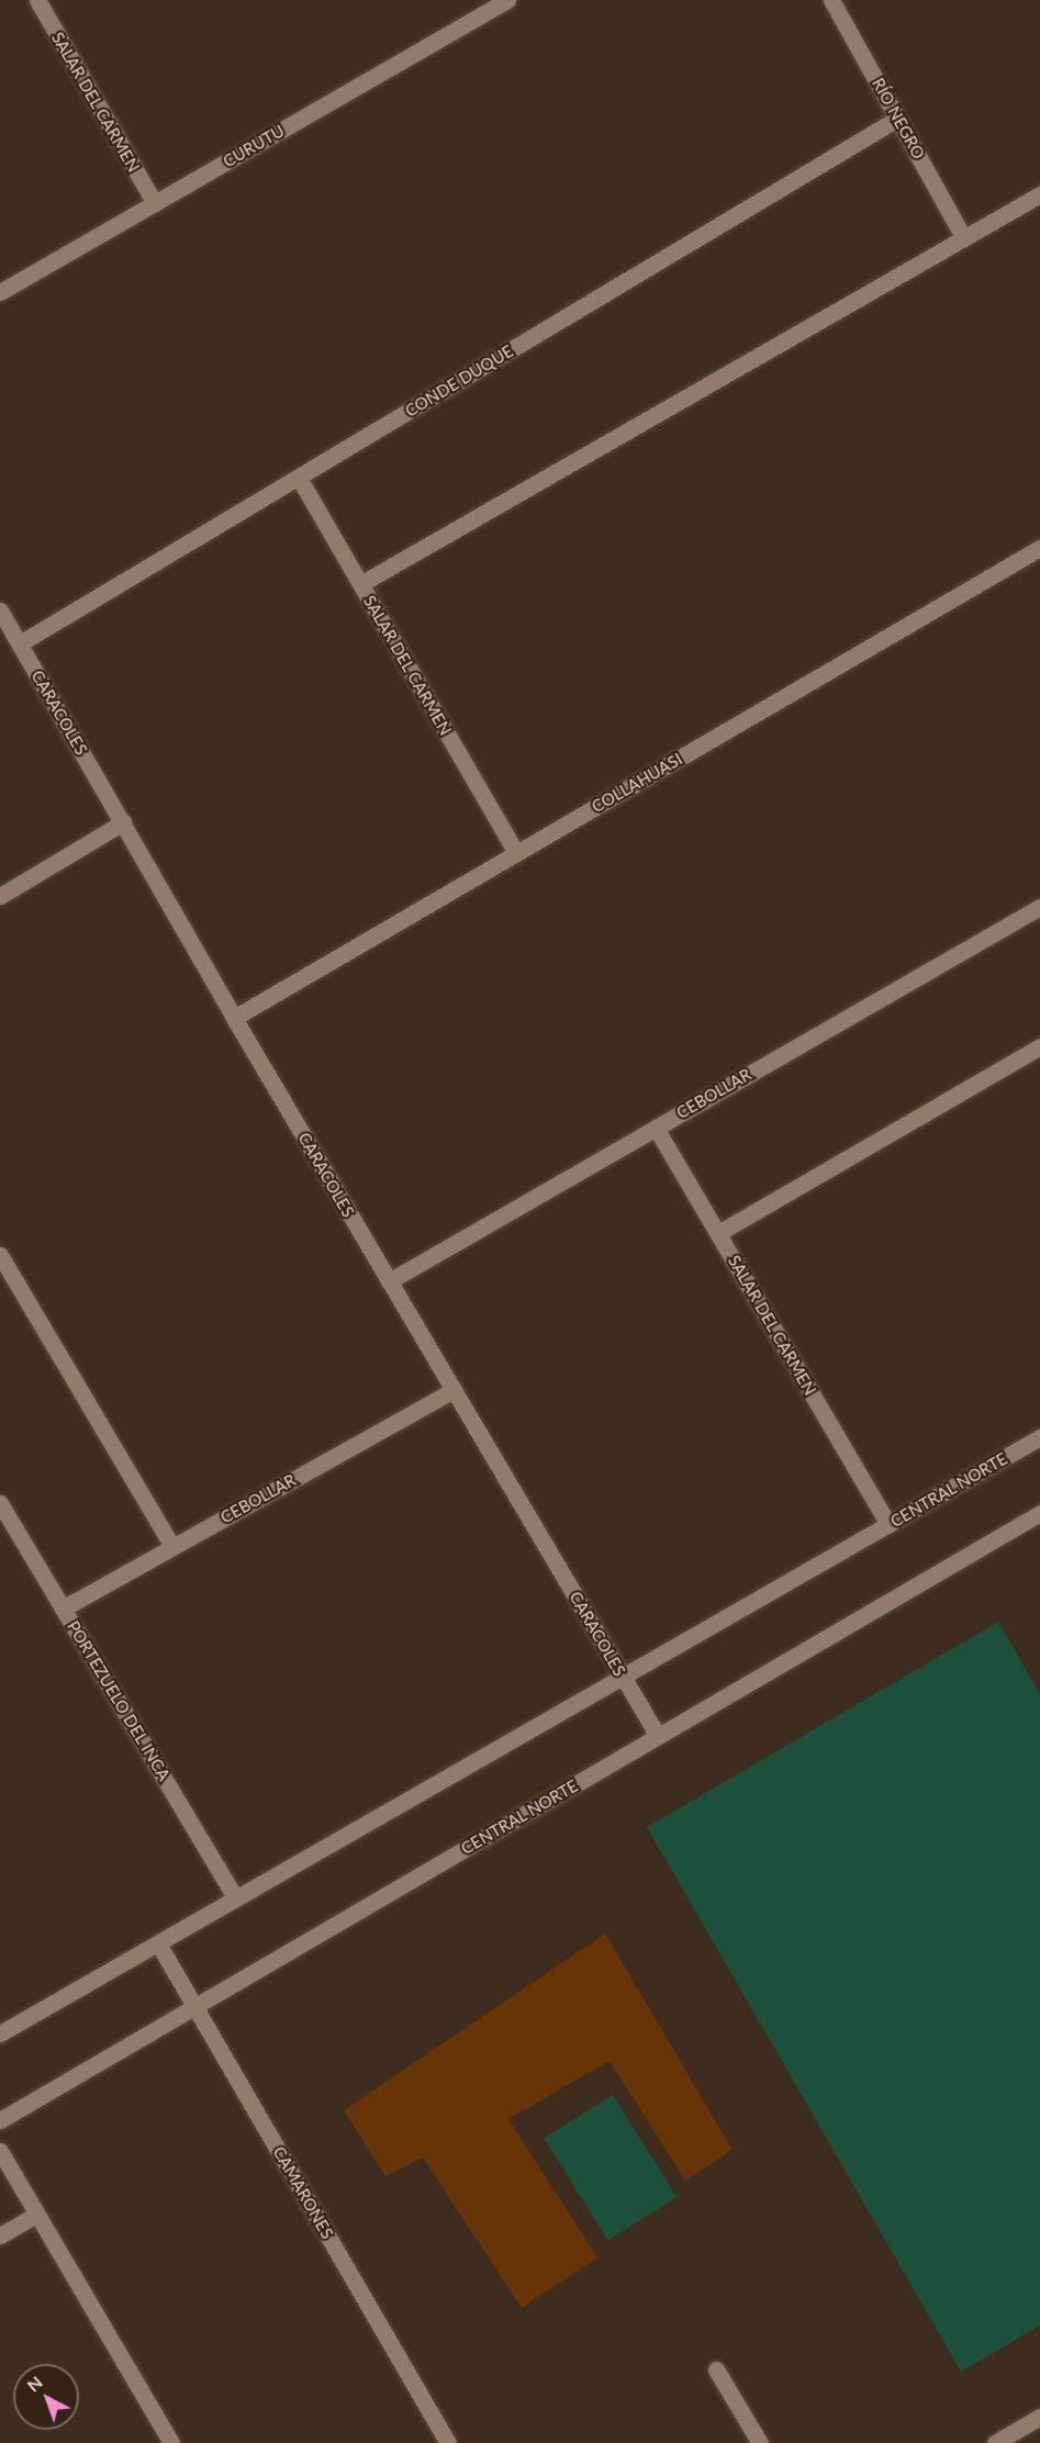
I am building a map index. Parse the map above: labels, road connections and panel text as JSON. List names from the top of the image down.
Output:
{
  "streets": {
    "street": [
      "SALAR DEL CARMEN",
      "RÍO NEGRO",
      "CURUTU",
      "CONDE DUQUE",
      "CARACOLES",
      "COLLAHUASI",
      "CEBOLLAR",
      "CENTRAL NORTE",
      "PORTEZUELO DEL INCA",
      "CAMARONES"
    ]
  },
  "crossings": [
    ["SALAR DEL CARMEN", "CURUTU"],
    ["SALAR DEL CARMEN", "CONDE DUQUE"],
    ["SALAR DEL CARMEN", "COLLAHUASI"],
    ["SALAR DEL CARMEN", "CEBOLLAR"],
    ["SALAR DEL CARMEN", "CENTRAL NORTE"],
    ["RÍO NEGRO", "CONDE DUQUE"],
    ["CONDE DUQUE", "CARACOLES"],
    ["CARACOLES", "COLLAHUASI"],
    ["CARACOLES", "CEBOLLAR"],
    ["CARACOLES", "CENTRAL NORTE"],
    ["CEBOLLAR", "PORTEZUELO DEL INCA"],
    ["CENTRAL NORTE", "PORTEZUELO DEL INCA"],
    ["CENTRAL NORTE", "CAMARONES"]
  ],
  "north": "top left"
}
